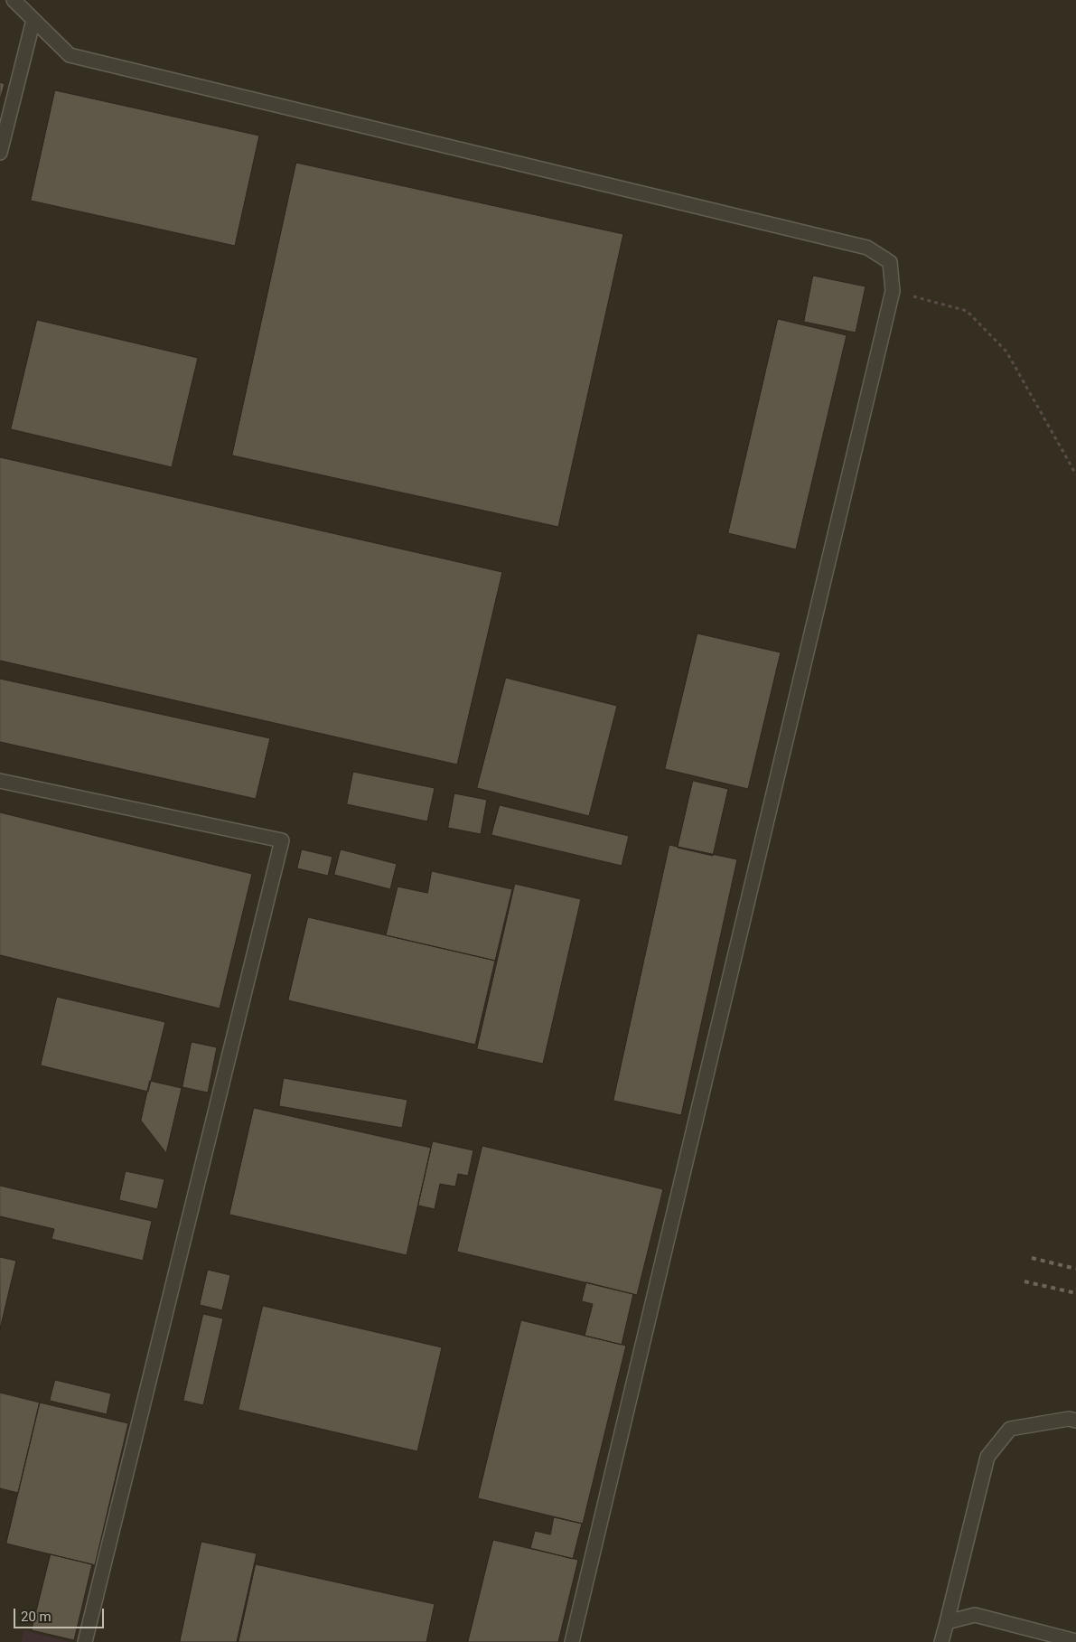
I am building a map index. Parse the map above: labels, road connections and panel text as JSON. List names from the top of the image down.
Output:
{
  "scale_bar": "20 m"
}
